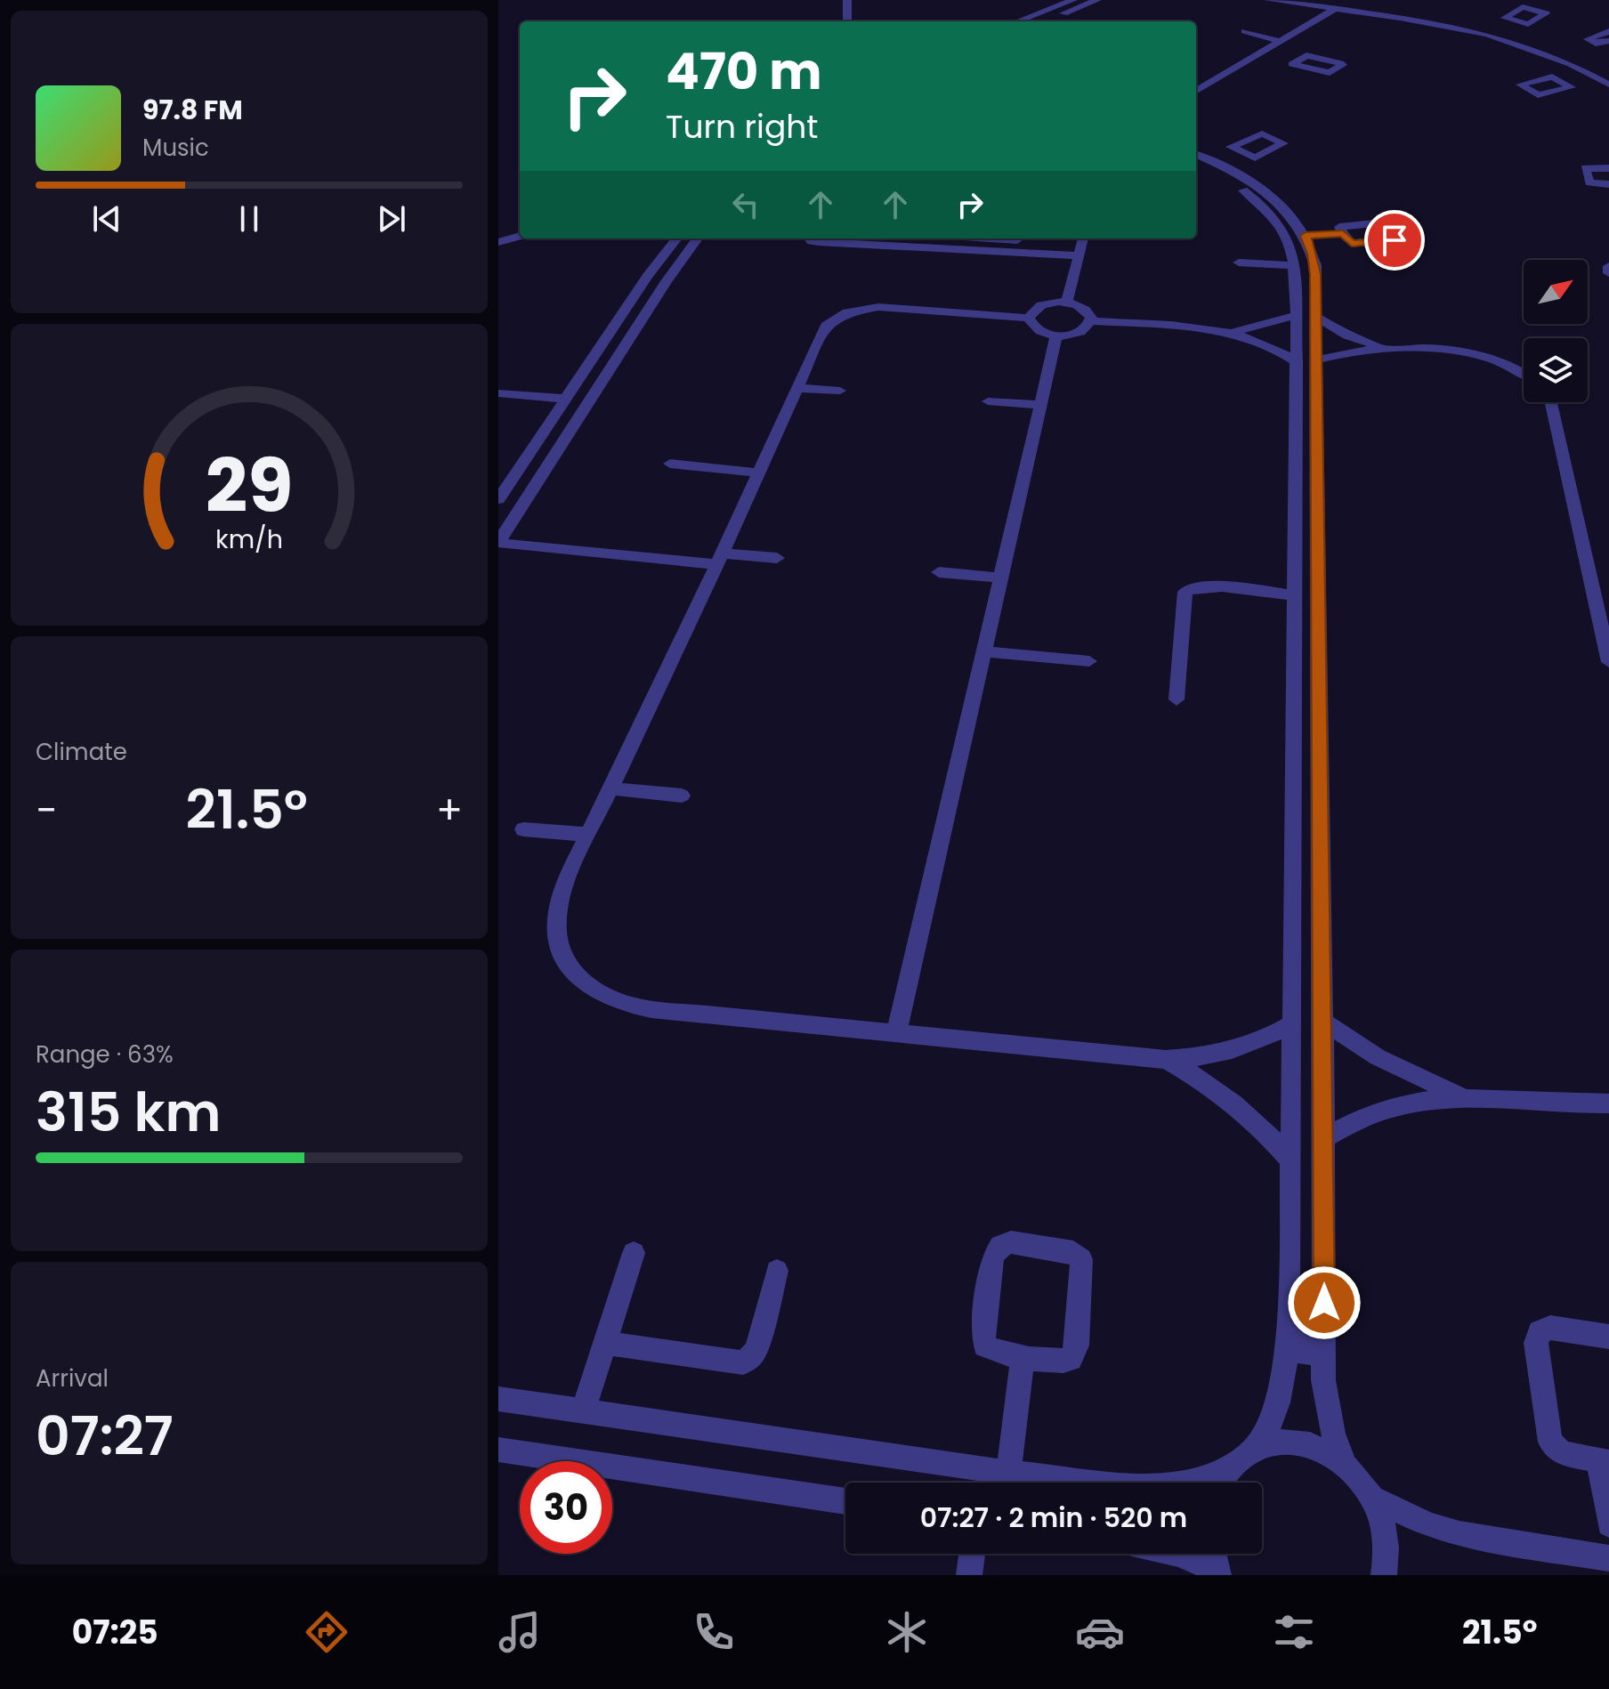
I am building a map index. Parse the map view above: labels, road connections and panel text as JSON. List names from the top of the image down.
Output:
{
  "north": "top right",
  "page": {
    "turn": ["470 m", "Turn right"],
    "song": ["97.8 FM", "Music"],
    "tile": [
      "Climate",
      ["Range · 63%", "315 km"],
      ["Arrival", "07:27"]
    ],
    "heat": ["−", "21.5°", "+"],
    "limit": "30",
    "trip": "07:27 · 2 min · 520 m",
    "tabs": ["07:25", "21.5°"],
    "gauge": ["29", "km/h"]
  }
}
